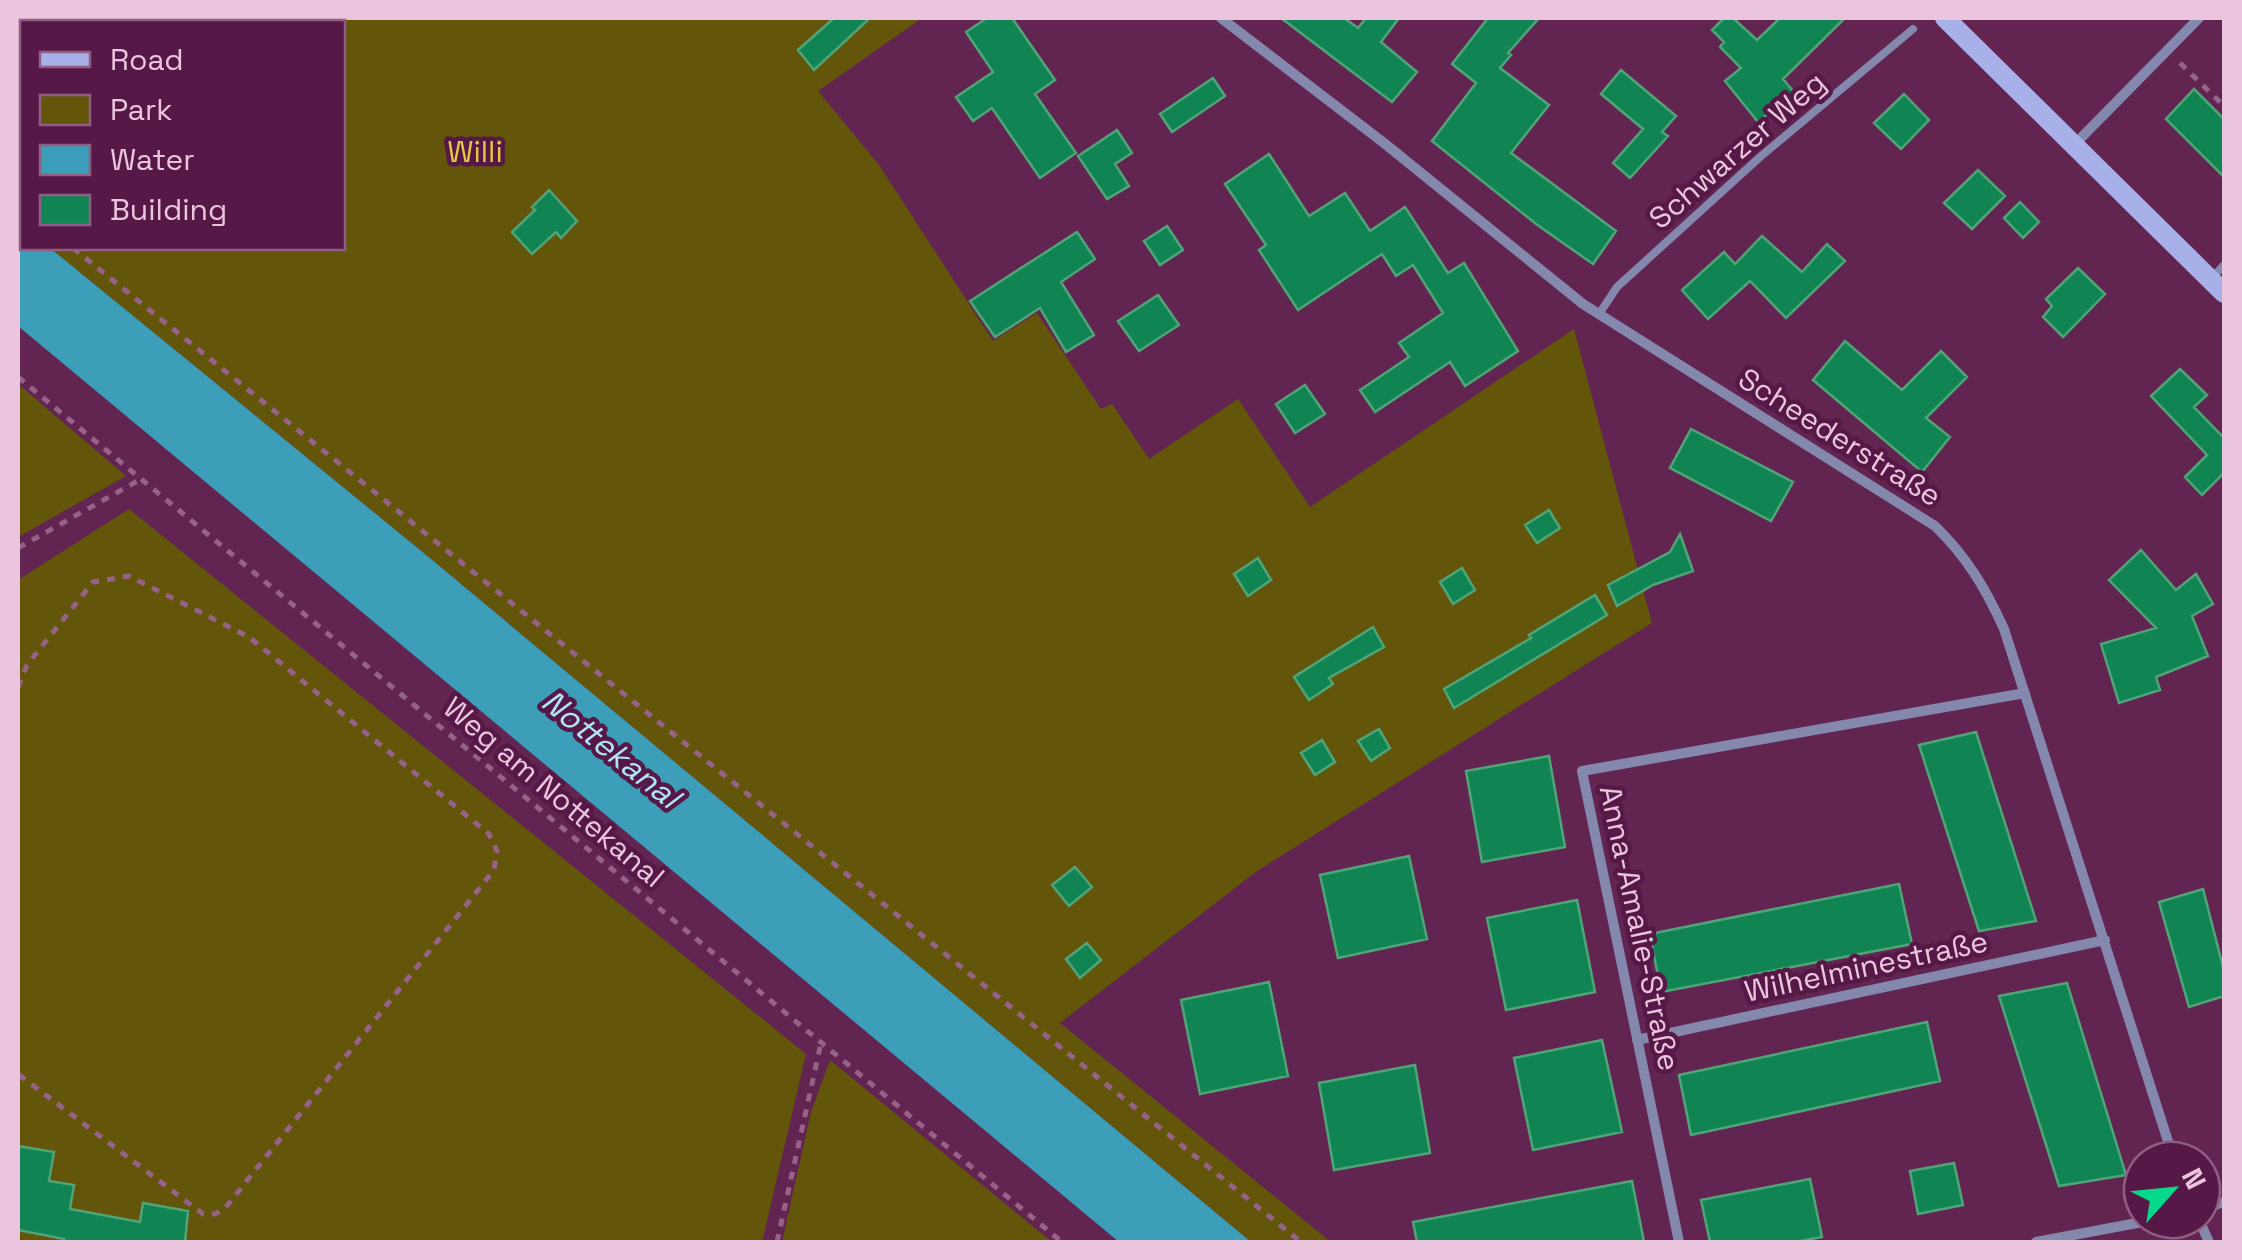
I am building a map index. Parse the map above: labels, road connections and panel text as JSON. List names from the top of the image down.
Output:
{
  "streets": {
    "street": ["Scheederstraße", "Anna-Amalie-Straße", "Wilhelminestraße"],
    "lane": ["Schwarzer Weg"],
    "path": ["Weg am Nottekanal"]
  },
  "crossings": [
    ["Schwarzer Weg", "Scheederstraße"],
    ["Scheederstraße", "Anna-Amalie-Straße"],
    ["Scheederstraße", "Wilhelminestraße"],
    ["Anna-Amalie-Straße", "Wilhelminestraße"]
  ],
  "water": ["Nottekanal"],
  "parks": ["Willi"],
  "legend": [
    "Road",
    "Park",
    "Water",
    "Building"
  ],
  "north": "top right"
}
